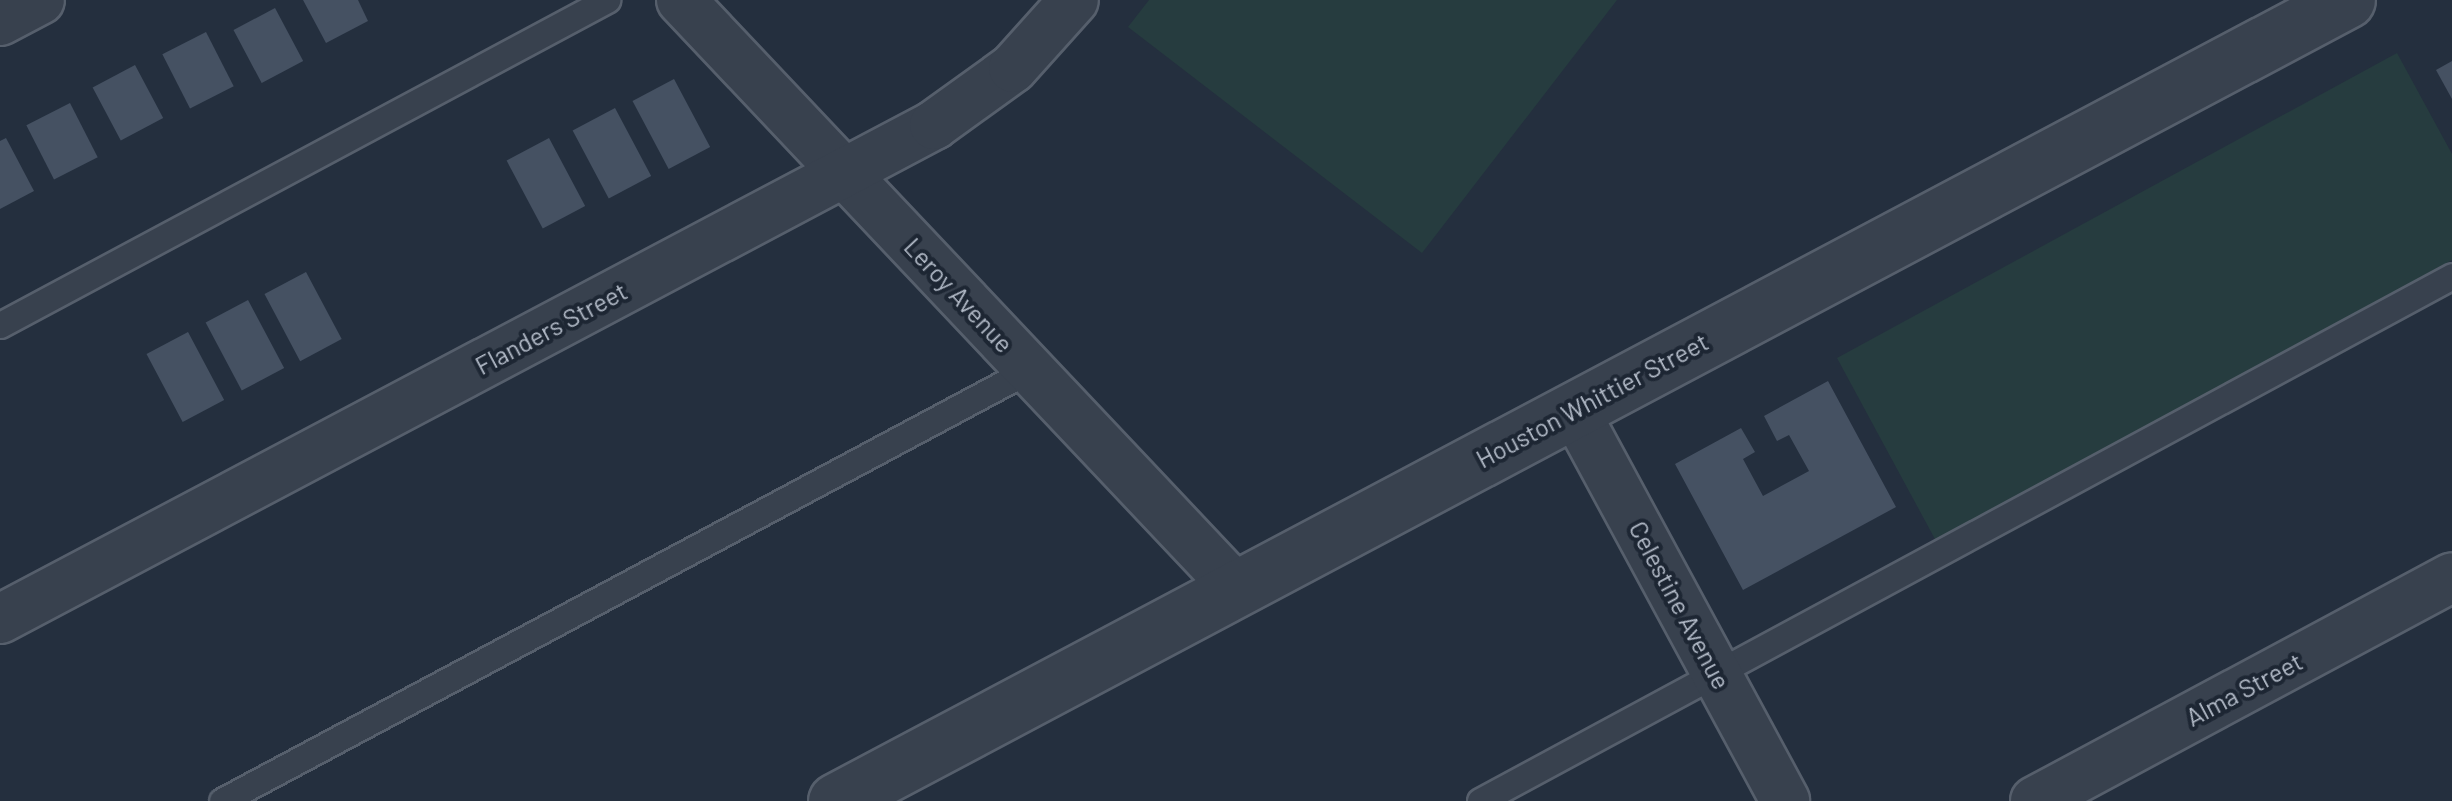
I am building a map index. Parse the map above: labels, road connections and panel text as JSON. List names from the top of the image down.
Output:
{
  "streets": {
    "street": [
      "Leroy Avenue",
      "Flanders Street",
      "Houston Whittier Street",
      "Celestine Avenue",
      "Alma Street"
    ]
  },
  "crossings": [
    ["Leroy Avenue", "Flanders Street"],
    ["Leroy Avenue", "Houston Whittier Street"],
    ["Houston Whittier Street", "Celestine Avenue"]
  ]
}
